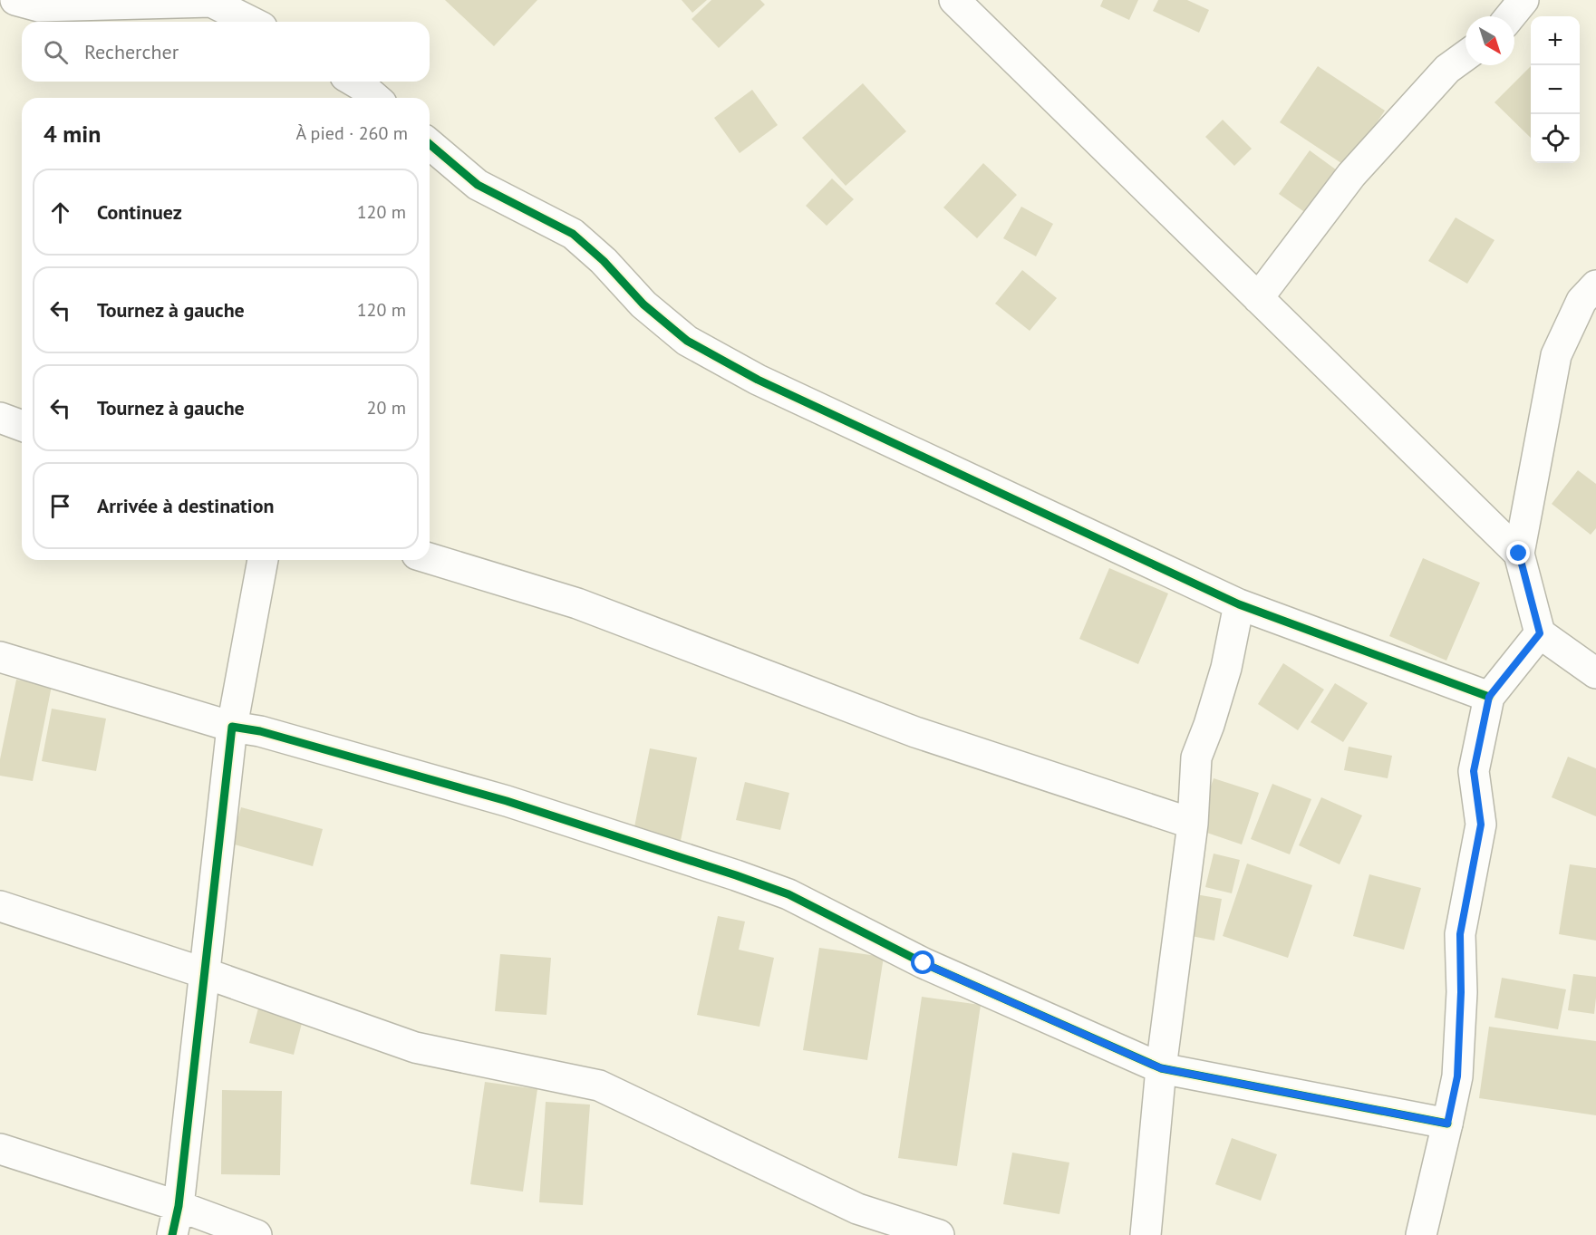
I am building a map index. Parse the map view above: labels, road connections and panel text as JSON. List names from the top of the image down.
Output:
{
  "north": "bottom right",
  "page": {
    "map_buttons": ["+", "−"],
    "search": "Rechercher",
    "heading": ["4 min", "À pied · 260 m"],
    "list": [
      ["Continuez", "120 m"],
      ["Tournez à gauche", "120 m"],
      ["Tournez à gauche", "20 m"],
      "Arrivée à destination"
    ]
  }
}
